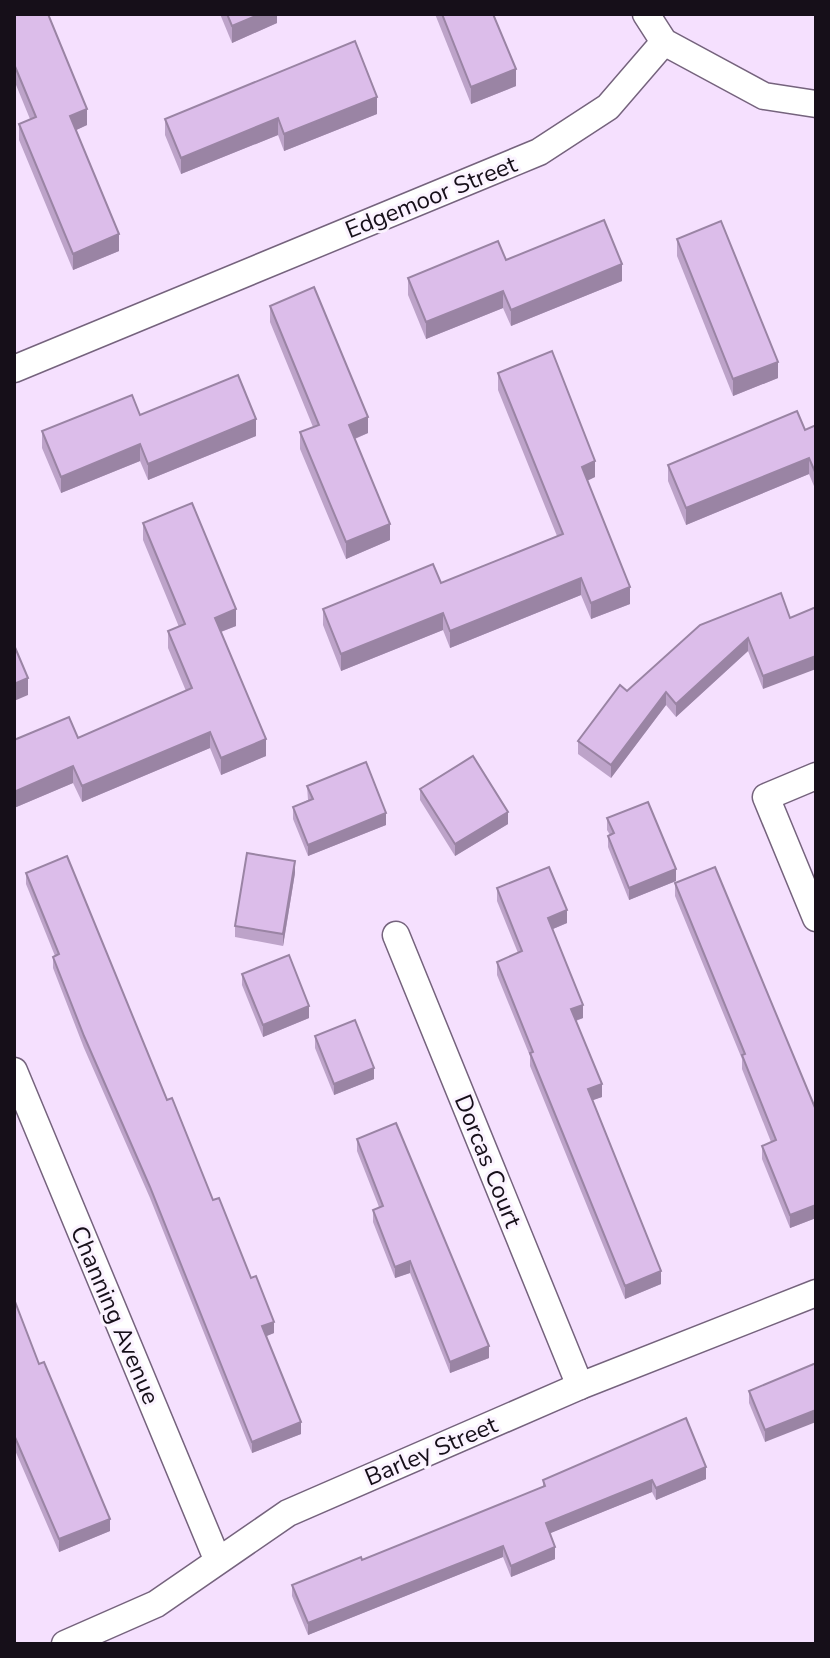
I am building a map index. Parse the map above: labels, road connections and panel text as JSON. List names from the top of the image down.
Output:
{
  "streets": {
    "street": [
      "Edgemoor Street",
      "Dorcas Court",
      "Channing Avenue",
      "Barley Street"
    ]
  },
  "crossings": [
    ["Dorcas Court", "Barley Street"],
    ["Channing Avenue", "Barley Street"]
  ]
}
